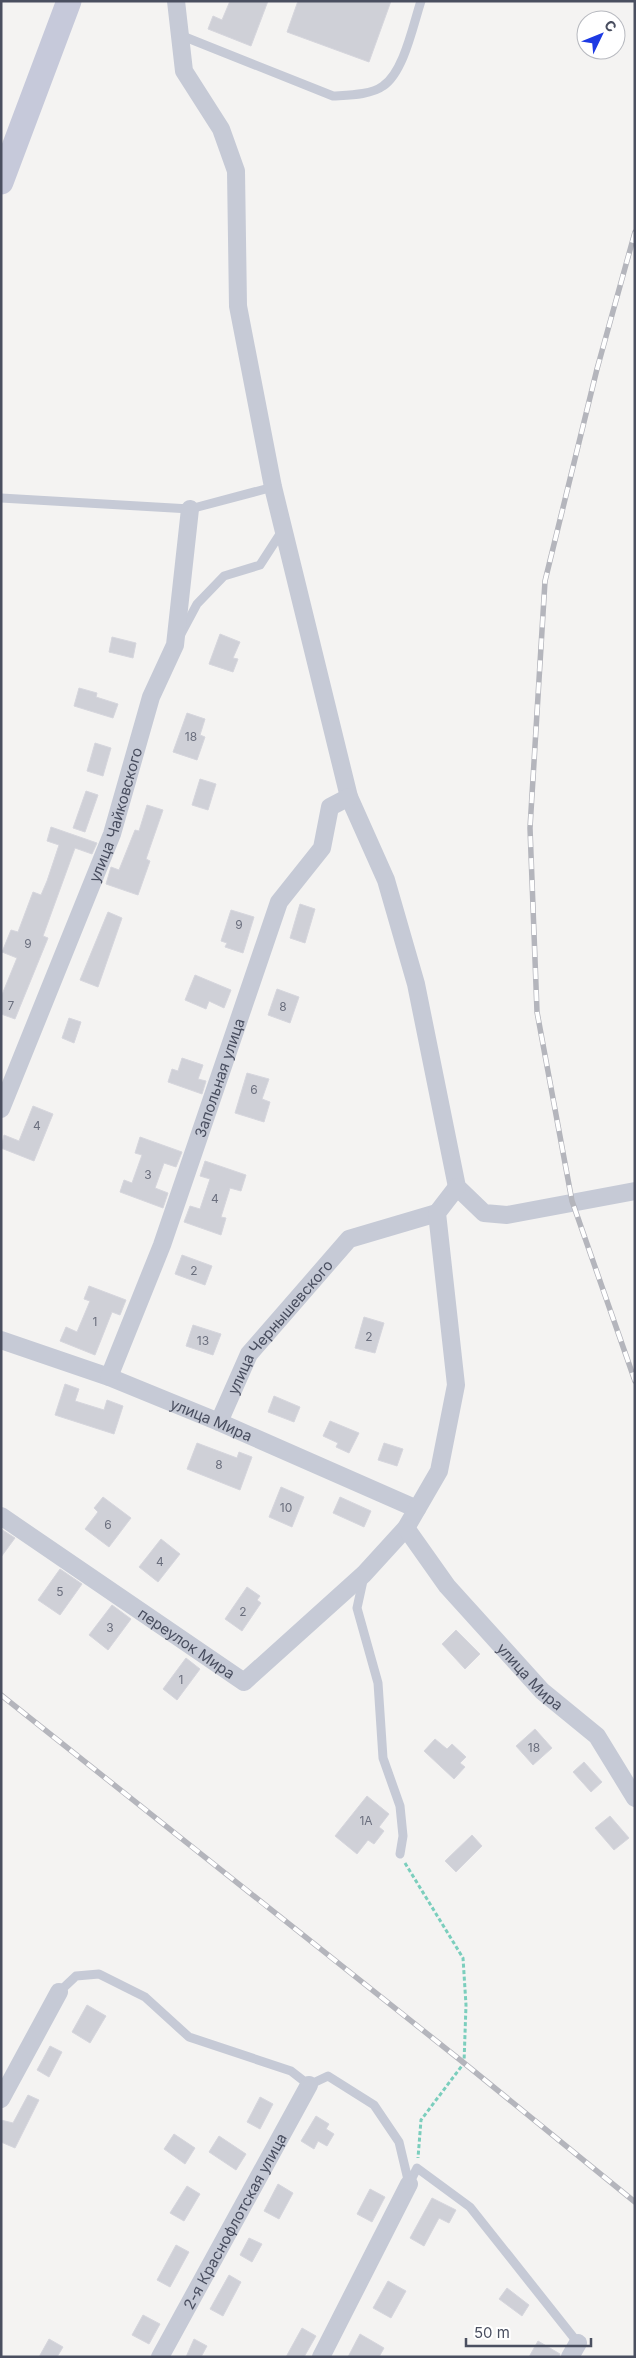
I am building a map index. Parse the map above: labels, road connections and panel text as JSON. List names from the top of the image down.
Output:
{
  "streets": {
    "street": [
      "улица Чайковского",
      "Запольная улица",
      "улица Чернышевского",
      "улица Мира",
      "переулок Мира",
      "2-я Краснофлотская улица"
    ]
  },
  "crossings": [
    ["Запольная улица", "улица Мира"],
    ["улица Чернышевского", "улица Мира"],
    ["улица Чернышевского", "переулок Мира"],
    ["улица Мира", "переулок Мира"]
  ],
  "house_numbers": [
    "18",
    "9",
    "9",
    "7",
    "8",
    "6",
    "4",
    "3",
    "4",
    "2",
    "1",
    "2",
    "13",
    "8",
    "10",
    "6",
    "4",
    "5",
    "2",
    "3",
    "1",
    "18",
    "1А"
  ],
  "scale_bar": "50 m",
  "north": "top right"
}
